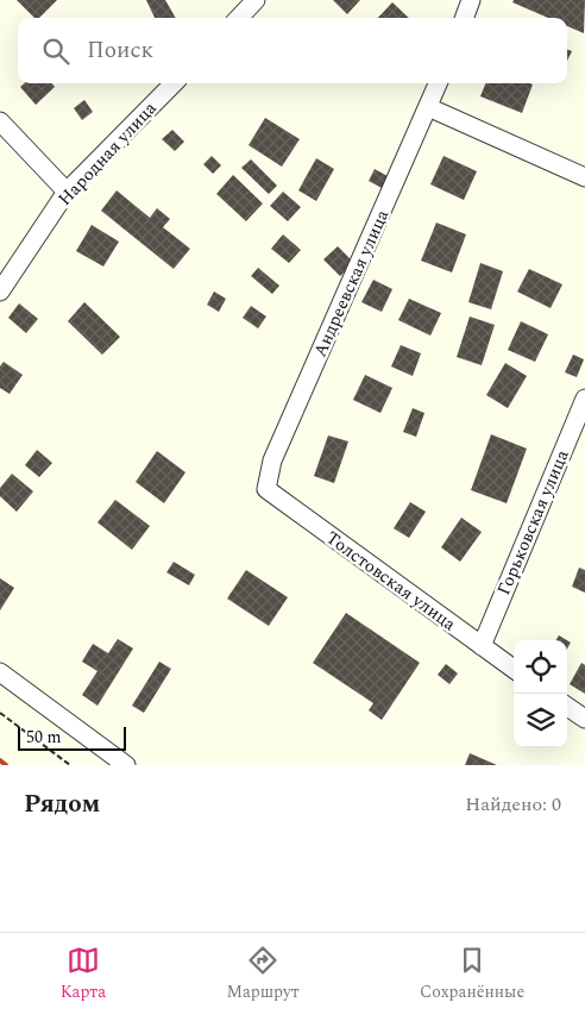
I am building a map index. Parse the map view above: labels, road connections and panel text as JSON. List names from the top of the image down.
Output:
{
  "streets": {
    "street": [
      "Народная улица",
      "Андреевская улица",
      "Горьковская улица",
      "Толстовская улица"
    ]
  },
  "crossings": [
    ["Андреевская улица", "Толстовская улица"],
    ["Горьковская улица", "Толстовская улица"]
  ],
  "scale_bar": "50 m",
  "page": {
    "search": "Поиск",
    "scale": "50 m",
    "heading": ["Рядом", "Найдено: 0"],
    "nav": ["Карта", "Маршрут", "Сохранённые"]
  }
}
